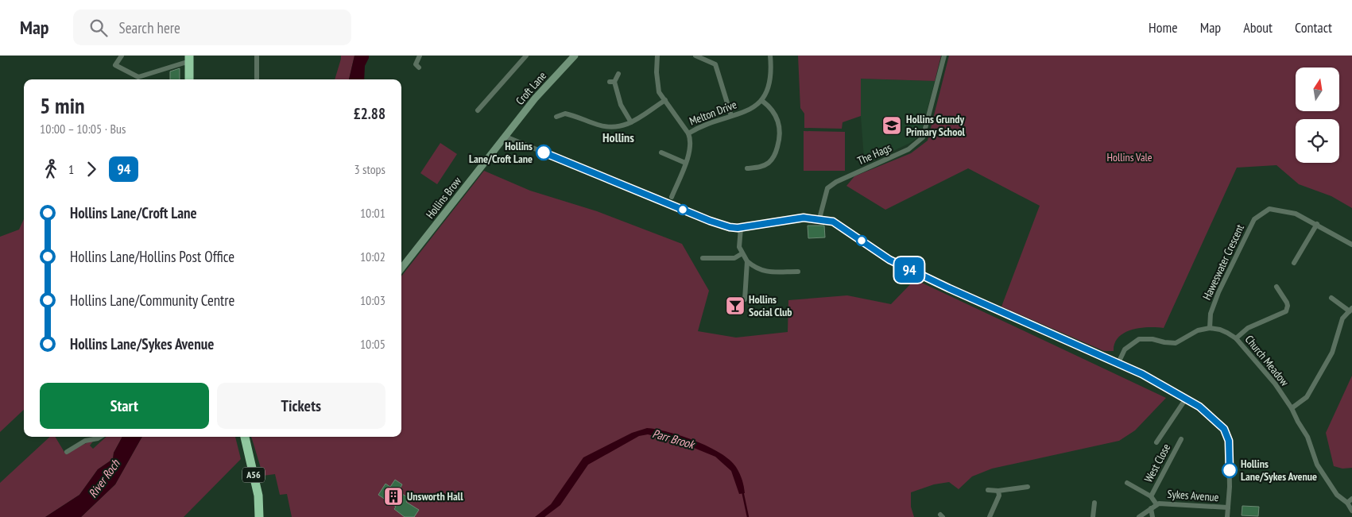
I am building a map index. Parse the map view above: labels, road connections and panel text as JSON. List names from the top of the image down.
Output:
{
  "streets": {
    "highway": ["A56"],
    "street": [
      "Croft Lane",
      "Melton Drive",
      "The Hags",
      "Hollins Brow",
      "Haweswater Crescent",
      "Church Meadow",
      "West Close",
      "Sykes Avenue"
    ]
  },
  "crossings": [
    ["Croft Lane", "Hollins Brow"],
    ["Haweswater Crescent", "Church Meadow"]
  ],
  "districts": ["Hollins"],
  "water": ["Parr Brook", "River Roch"],
  "parks": ["Hollins Vale"],
  "places": {
    "school or university": ["Hollins Grundy Primary School"],
    "other": ["Hollins Lane/Croft Lane", "Hollins Lane/Sykes Avenue"],
    "bar": ["Hollins Social Club"],
    "building": ["Unsworth Hall"]
  },
  "lines": ["bus line 94"],
  "north": "top",
  "page": {
    "header": "Map",
    "search": "Search here",
    "nav": [
      "Home",
      "Map",
      "About",
      "Contact"
    ],
    "on_map": "94",
    "heading": ["5 min", "10:00 – 10:05 · Bus", "£2.88"],
    "legs": ["1", "94", "3 stops"],
    "list": [
      {
        "name": "Hollins Lane/Croft Lane",
        "value": "10:01"
      },
      {
        "name": "Hollins Lane/Hollins Post Office",
        "value": "10:02"
      },
      {
        "name": "Hollins Lane/Community Centre",
        "value": "10:03"
      },
      {
        "name": "Hollins Lane/Sykes Avenue",
        "value": "10:05"
      }
    ],
    "buttons": ["Start", "Tickets"]
  }
}
